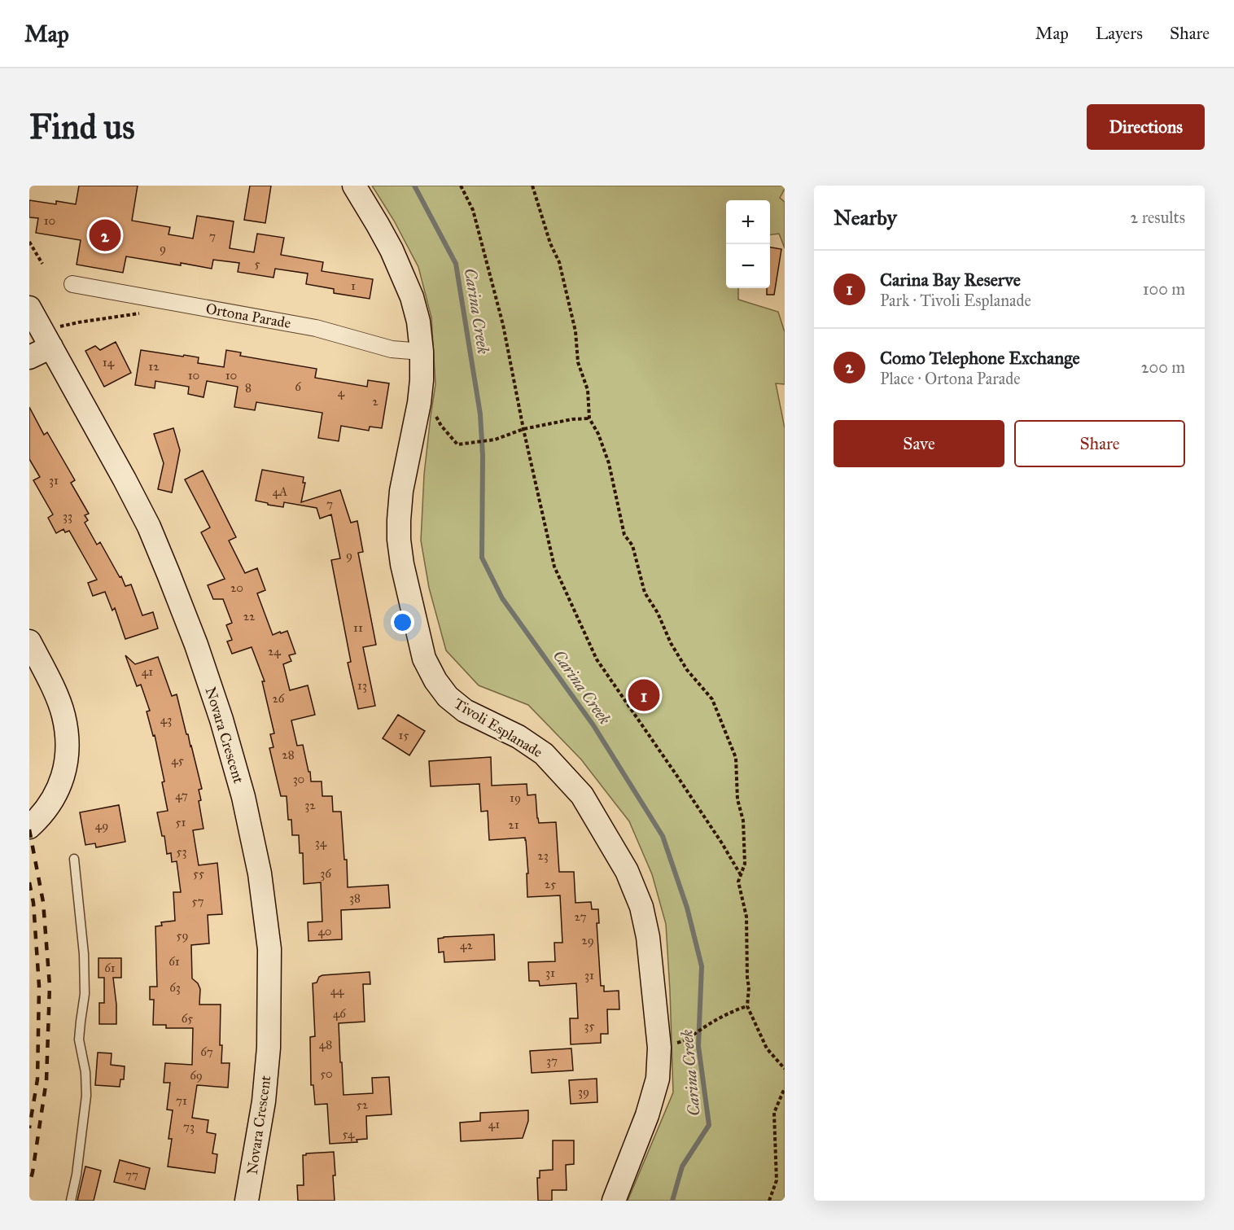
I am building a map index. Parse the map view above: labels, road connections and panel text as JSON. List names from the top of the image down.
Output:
{
  "streets": {
    "street": ["Ortona Parade", "Tivoli Esplanade", "Novara Crescent"]
  },
  "crossings": [
    ["Ortona Parade", "Tivoli Esplanade"]
  ],
  "water": ["Carina Creek"],
  "house_numbers": [
    "10",
    "7",
    "9",
    "5",
    "1",
    "14",
    "12",
    "10",
    "10",
    "6",
    "8",
    "4",
    "2",
    "31",
    "4A",
    "7",
    "33",
    "9",
    "20",
    "22",
    "11",
    "24",
    "41",
    "13",
    "26",
    "43",
    "15",
    "28",
    "45",
    "30",
    "47",
    "19",
    "32",
    "51",
    "21",
    "49",
    "34",
    "53",
    "23",
    "55",
    "36",
    "25",
    "38",
    "57",
    "27",
    "40",
    "59",
    "29",
    "42",
    "61",
    "61",
    "31",
    "31",
    "63",
    "44",
    "46",
    "65",
    "35",
    "48",
    "67",
    "37",
    "50",
    "69",
    "39",
    "71",
    "52",
    "41",
    "73",
    "54",
    "77"
  ],
  "page": {
    "header": "Map",
    "nav": ["Map", "Layers", "Share"],
    "buttons": [
      "Directions",
      ["Save", "Share"]
    ],
    "title": "Find us",
    "heading": ["Nearby", "2 results"],
    "map_buttons": ["+", "−"],
    "pins": ["2", "1"],
    "list": [
      {
        "mark": "1",
        "name": "Carina Bay Reserve",
        "note": "Park · Tivoli Esplanade",
        "value": "100 m"
      },
      {
        "mark": "2",
        "name": "Como Telephone Exchange",
        "note": "Place · Ortona Parade",
        "value": "200 m"
      }
    ]
  }
}
